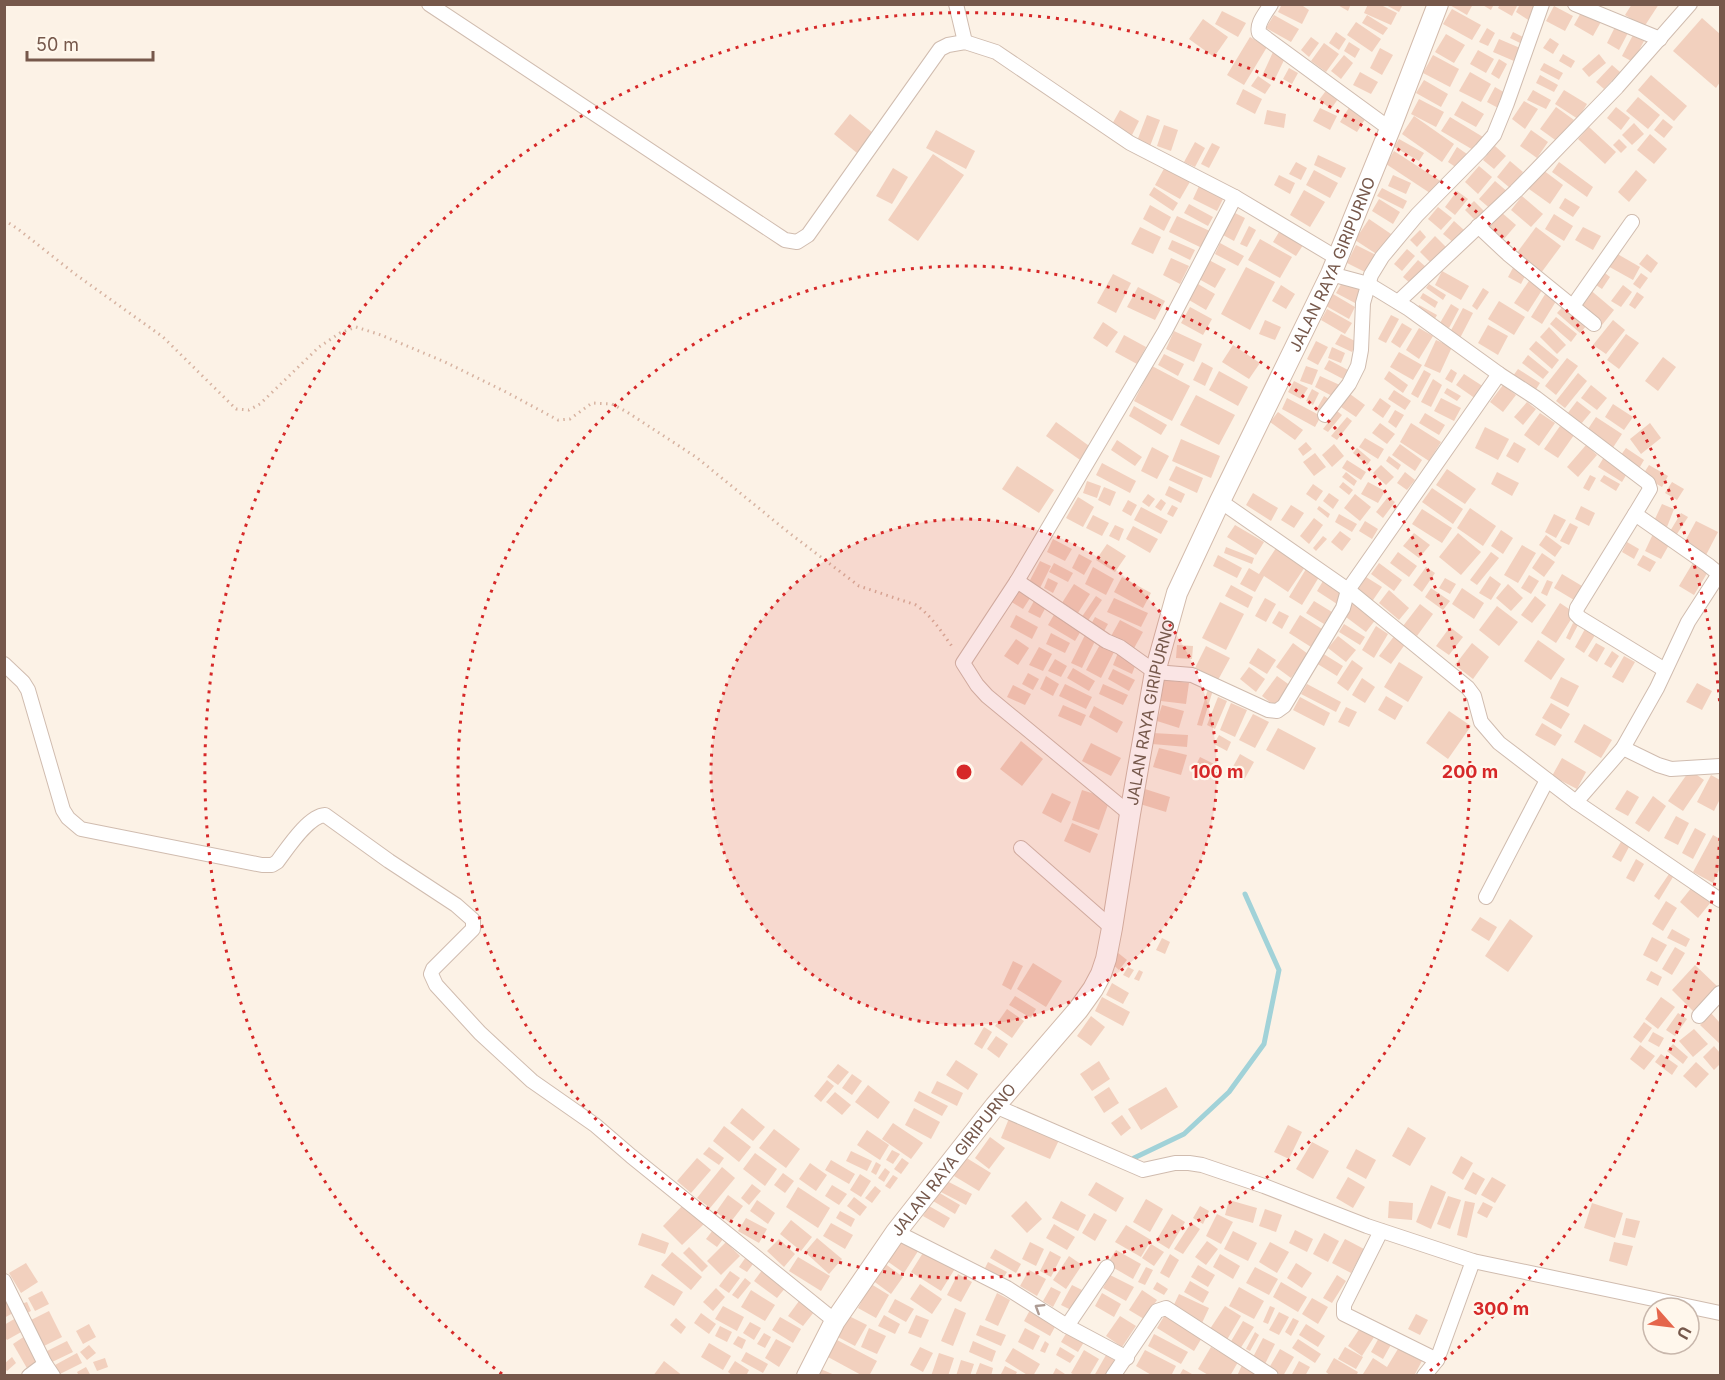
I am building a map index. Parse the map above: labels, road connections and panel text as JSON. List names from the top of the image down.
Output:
{
  "streets": {
    "main road": ["JALAN RAYA GIRIPURNO"]
  },
  "scale_bar": "50 m",
  "north": "bottom right",
  "rings": ["100 m", "200 m", "300 m"]
}
